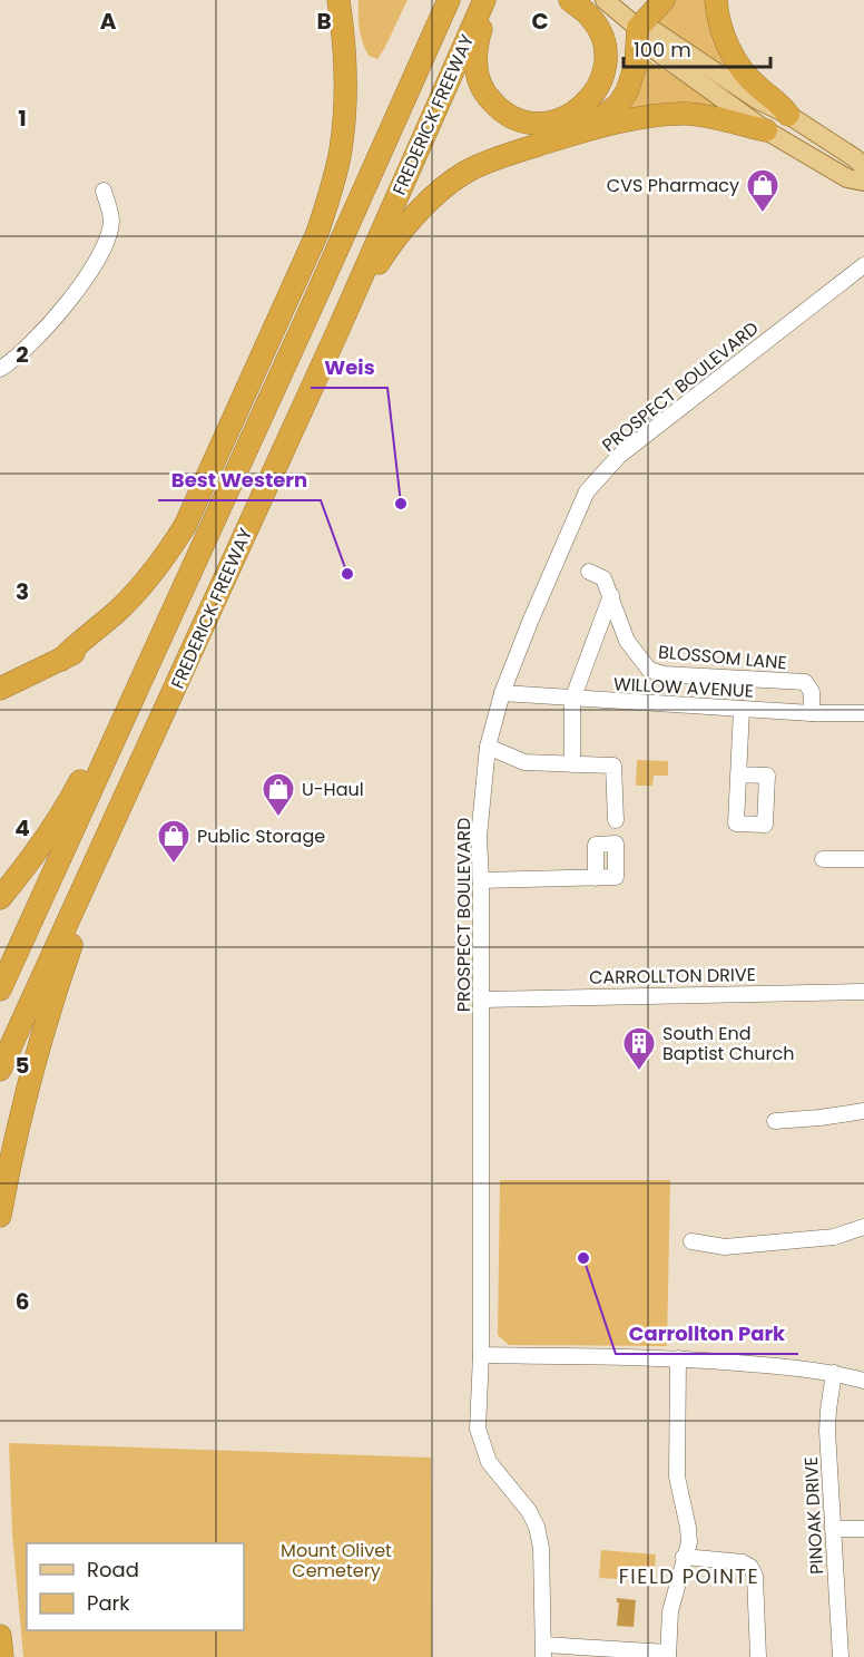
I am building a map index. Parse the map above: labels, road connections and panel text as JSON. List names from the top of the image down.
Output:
{
  "streets": {
    "highway": ["FREDERICK FREEWAY"],
    "street": [
      "PROSPECT BOULEVARD",
      "BLOSSOM LANE",
      "WILLOW AVENUE",
      "CARROLLTON DRIVE",
      "PINOAK DRIVE"
    ]
  },
  "crossings": [
    ["PROSPECT BOULEVARD", "WILLOW AVENUE"],
    ["PROSPECT BOULEVARD", "CARROLLTON DRIVE"],
    ["BLOSSOM LANE", "WILLOW AVENUE"]
  ],
  "districts": ["FIELD POINTE"],
  "parks": ["Mount Olivet Cemetery"],
  "places": {
    "shop": ["CVS Pharmacy", "U-Haul", "Public Storage"],
    "other": ["Weis", "Best Western", "Carrollton Park"],
    "building": ["South End Baptist Church"]
  },
  "legend": ["Road", "Park"],
  "scale_bar": "100 m",
  "grid": {
    "columns": ["A", "B", "C"],
    "rows": [
      "1",
      "2",
      "3",
      "4",
      "5",
      "6"
    ]
  }
}
